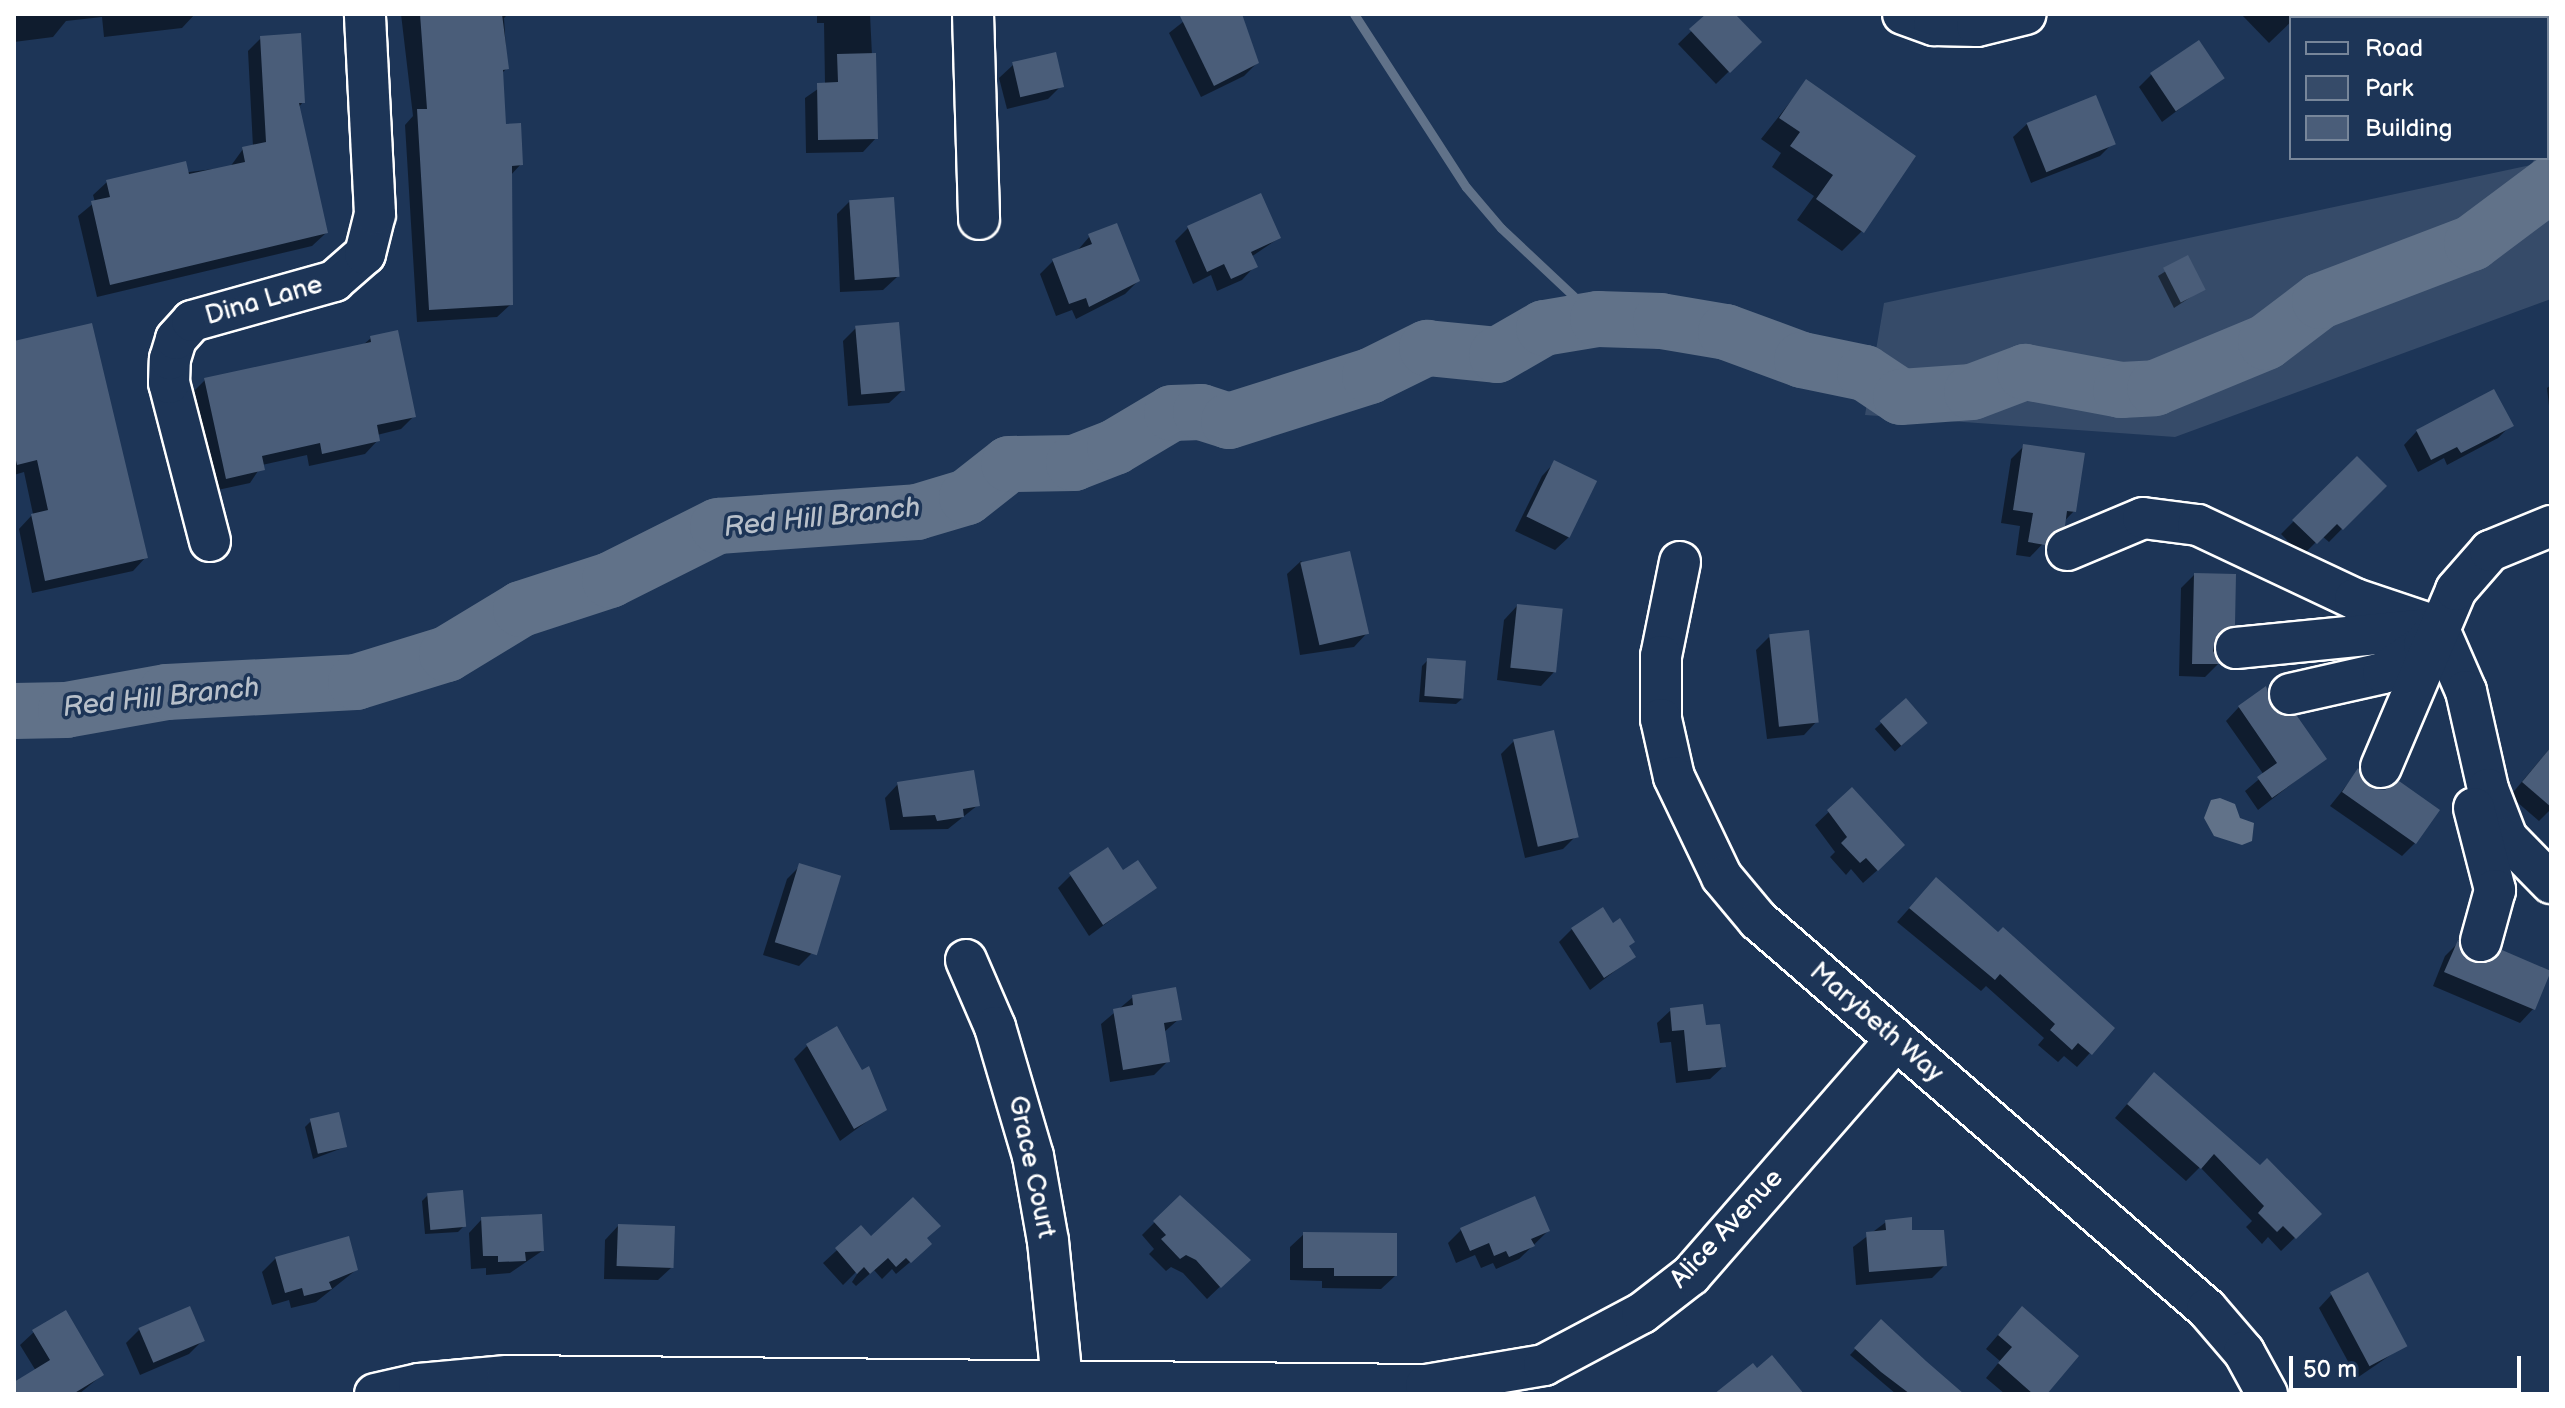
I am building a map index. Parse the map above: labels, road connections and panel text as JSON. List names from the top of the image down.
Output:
{
  "streets": {
    "street": [
      "Dina Lane",
      "Marybeth Way",
      "Grace Court",
      "Alice Avenue"
    ]
  },
  "crossings": [
    ["Marybeth Way", "Alice Avenue"],
    ["Grace Court", "Alice Avenue"]
  ],
  "water": ["Red Hill Branch"],
  "legend": ["Road", "Park", "Building"],
  "scale_bar": "50 m"
}
